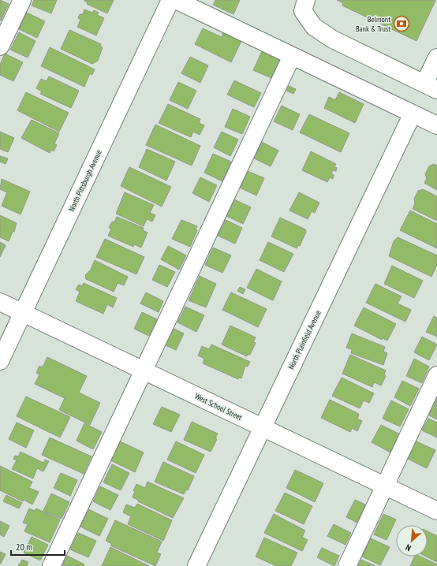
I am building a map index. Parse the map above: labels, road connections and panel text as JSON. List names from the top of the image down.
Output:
{
  "streets": {
    "street": ["North Pittsburgh Avenue", "North Plainfield Avenue", "West School Street"]
  },
  "crossings": [
    ["North Pittsburgh Avenue", "West School Street"],
    ["North Plainfield Avenue", "West School Street"]
  ],
  "places": {
    "bank": ["Belmont Bank & Trust"]
  },
  "scale_bar": "20 m",
  "north": "bottom left"
}
